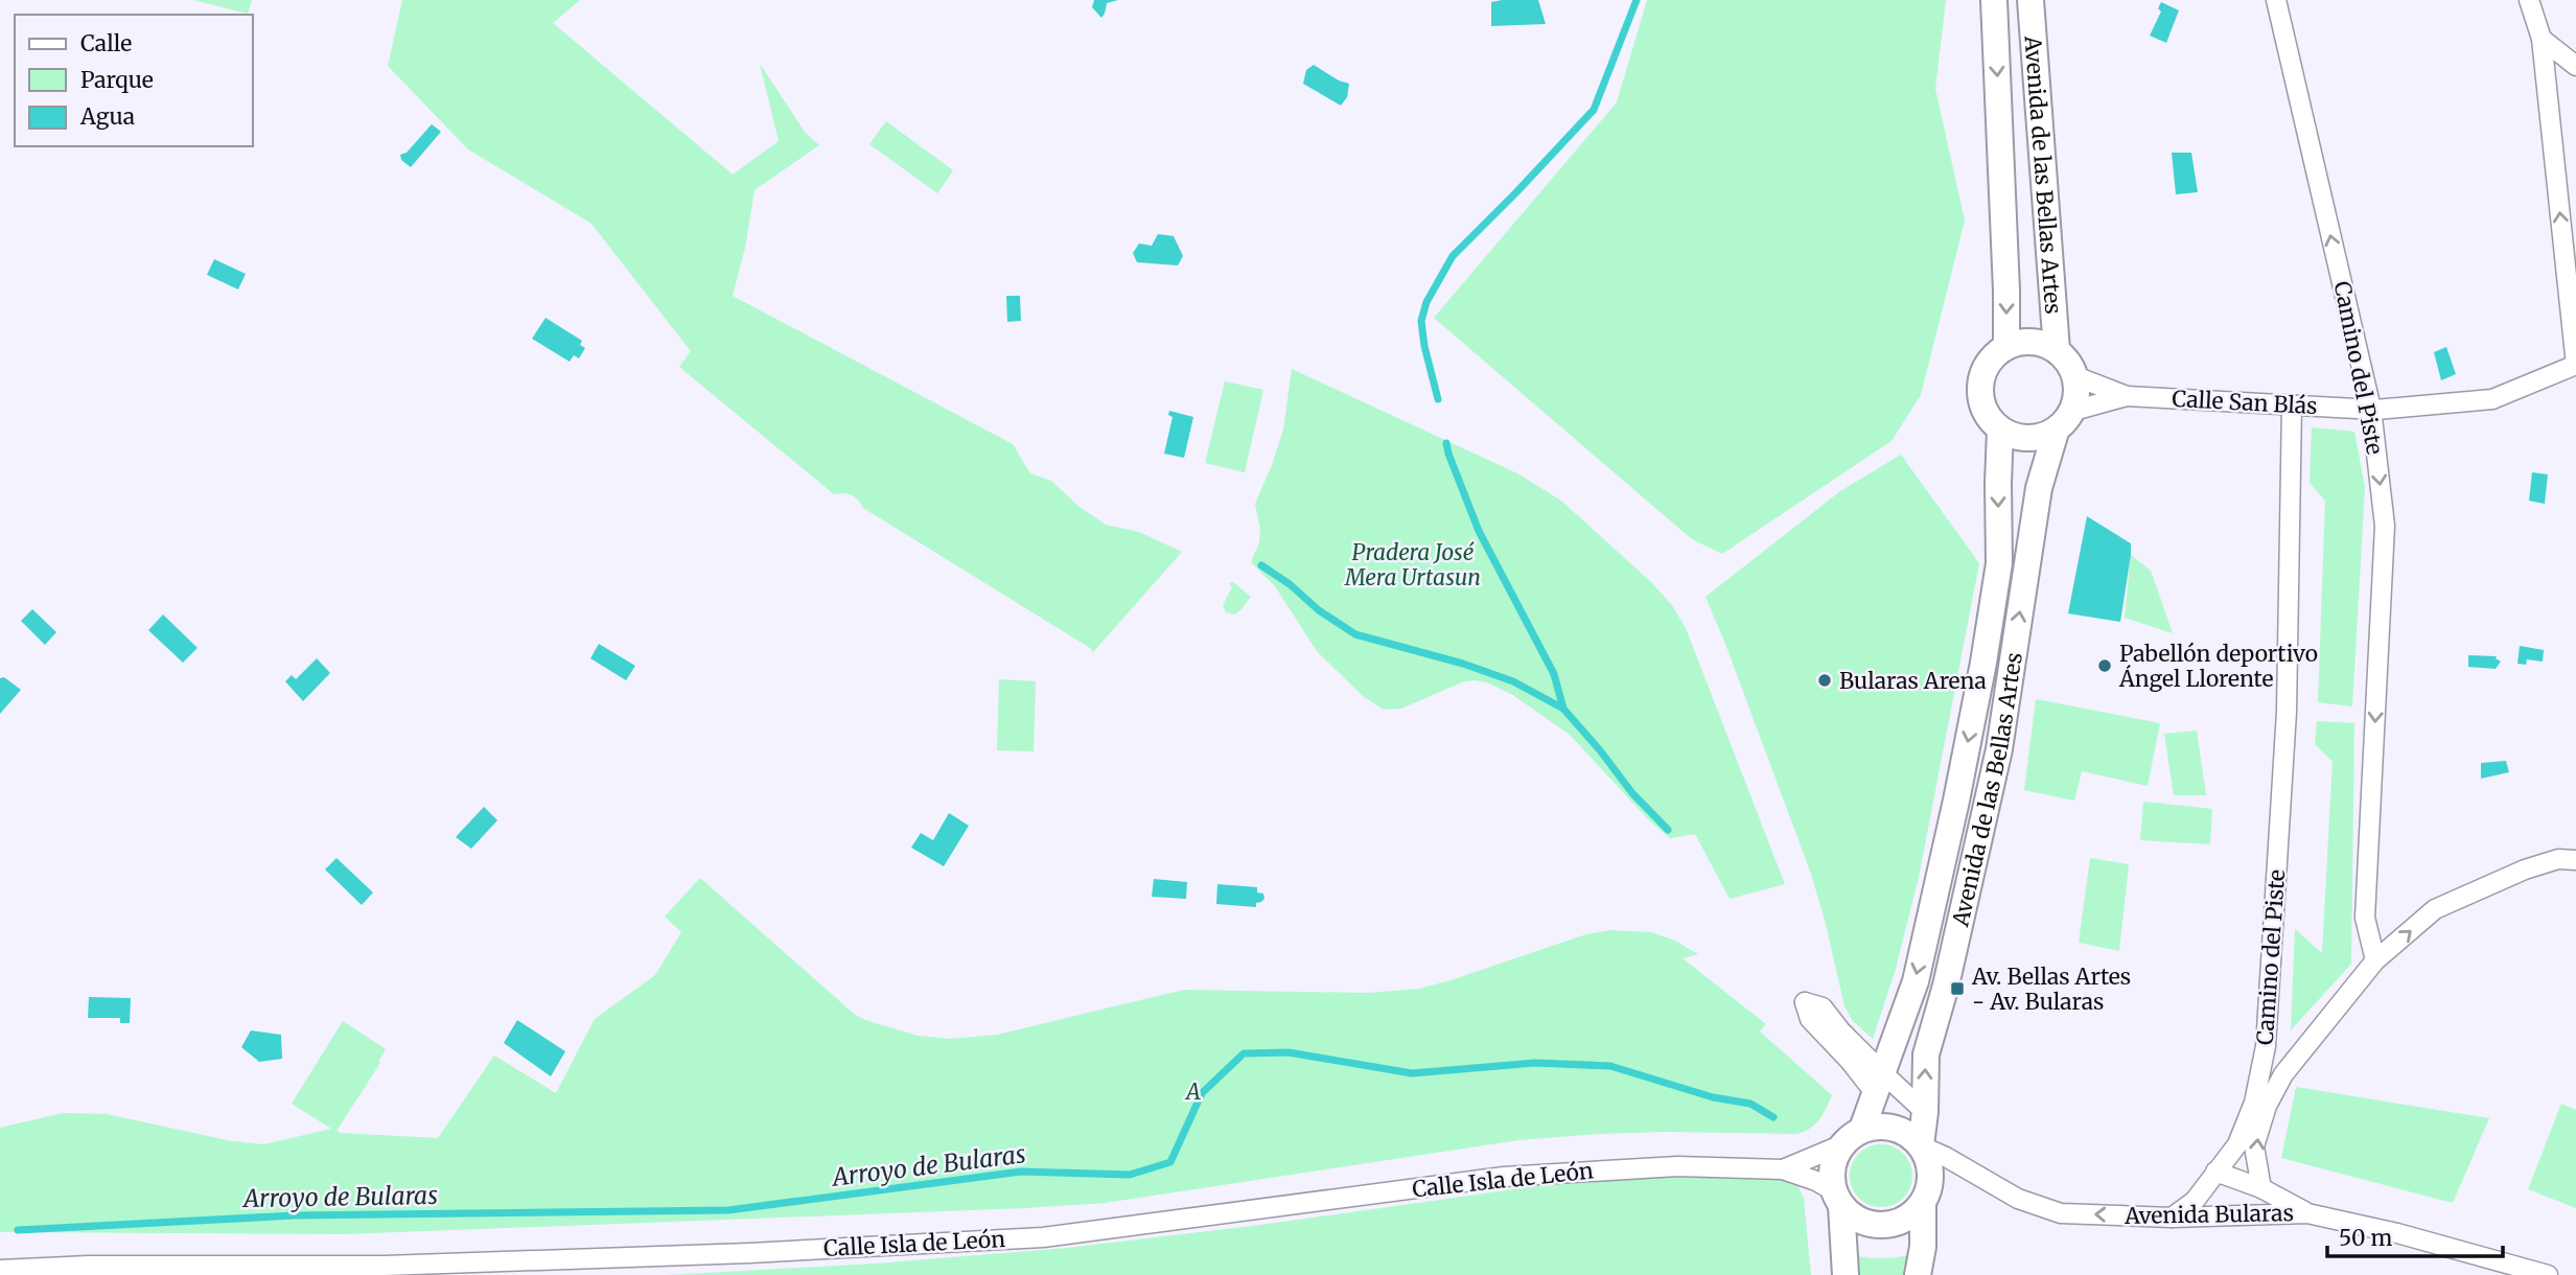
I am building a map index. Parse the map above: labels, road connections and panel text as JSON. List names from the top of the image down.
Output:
{
  "streets": {
    "street": [
      "Avenida de las Bellas Artes",
      "Camino del Piste",
      "Calle San Blás",
      "Calle Isla de León",
      "Avenida Bularas"
    ]
  },
  "crossings": [
    ["Avenida de las Bellas Artes", "Calle San Blás"],
    ["Avenida de las Bellas Artes", "Calle Isla de León"],
    ["Avenida de las Bellas Artes", "Avenida Bularas"],
    ["Camino del Piste", "Calle San Blás"],
    ["Camino del Piste", "Avenida Bularas"],
    ["Calle Isla de León", "Avenida Bularas"]
  ],
  "one_way": ["Avenida Bularas"],
  "water": ["Arroyo de Bularas"],
  "parks": ["Pradera José Mera Urtasun", "A"],
  "places": {
    "other": ["Pabellón deportivo Ángel Llorente", "Bularas Arena"],
    "transit": ["Av. Bellas Artes - Av. Bularas"]
  },
  "legend": ["Calle", "Parque", "Agua"],
  "scale_bar": "50 m"
}
